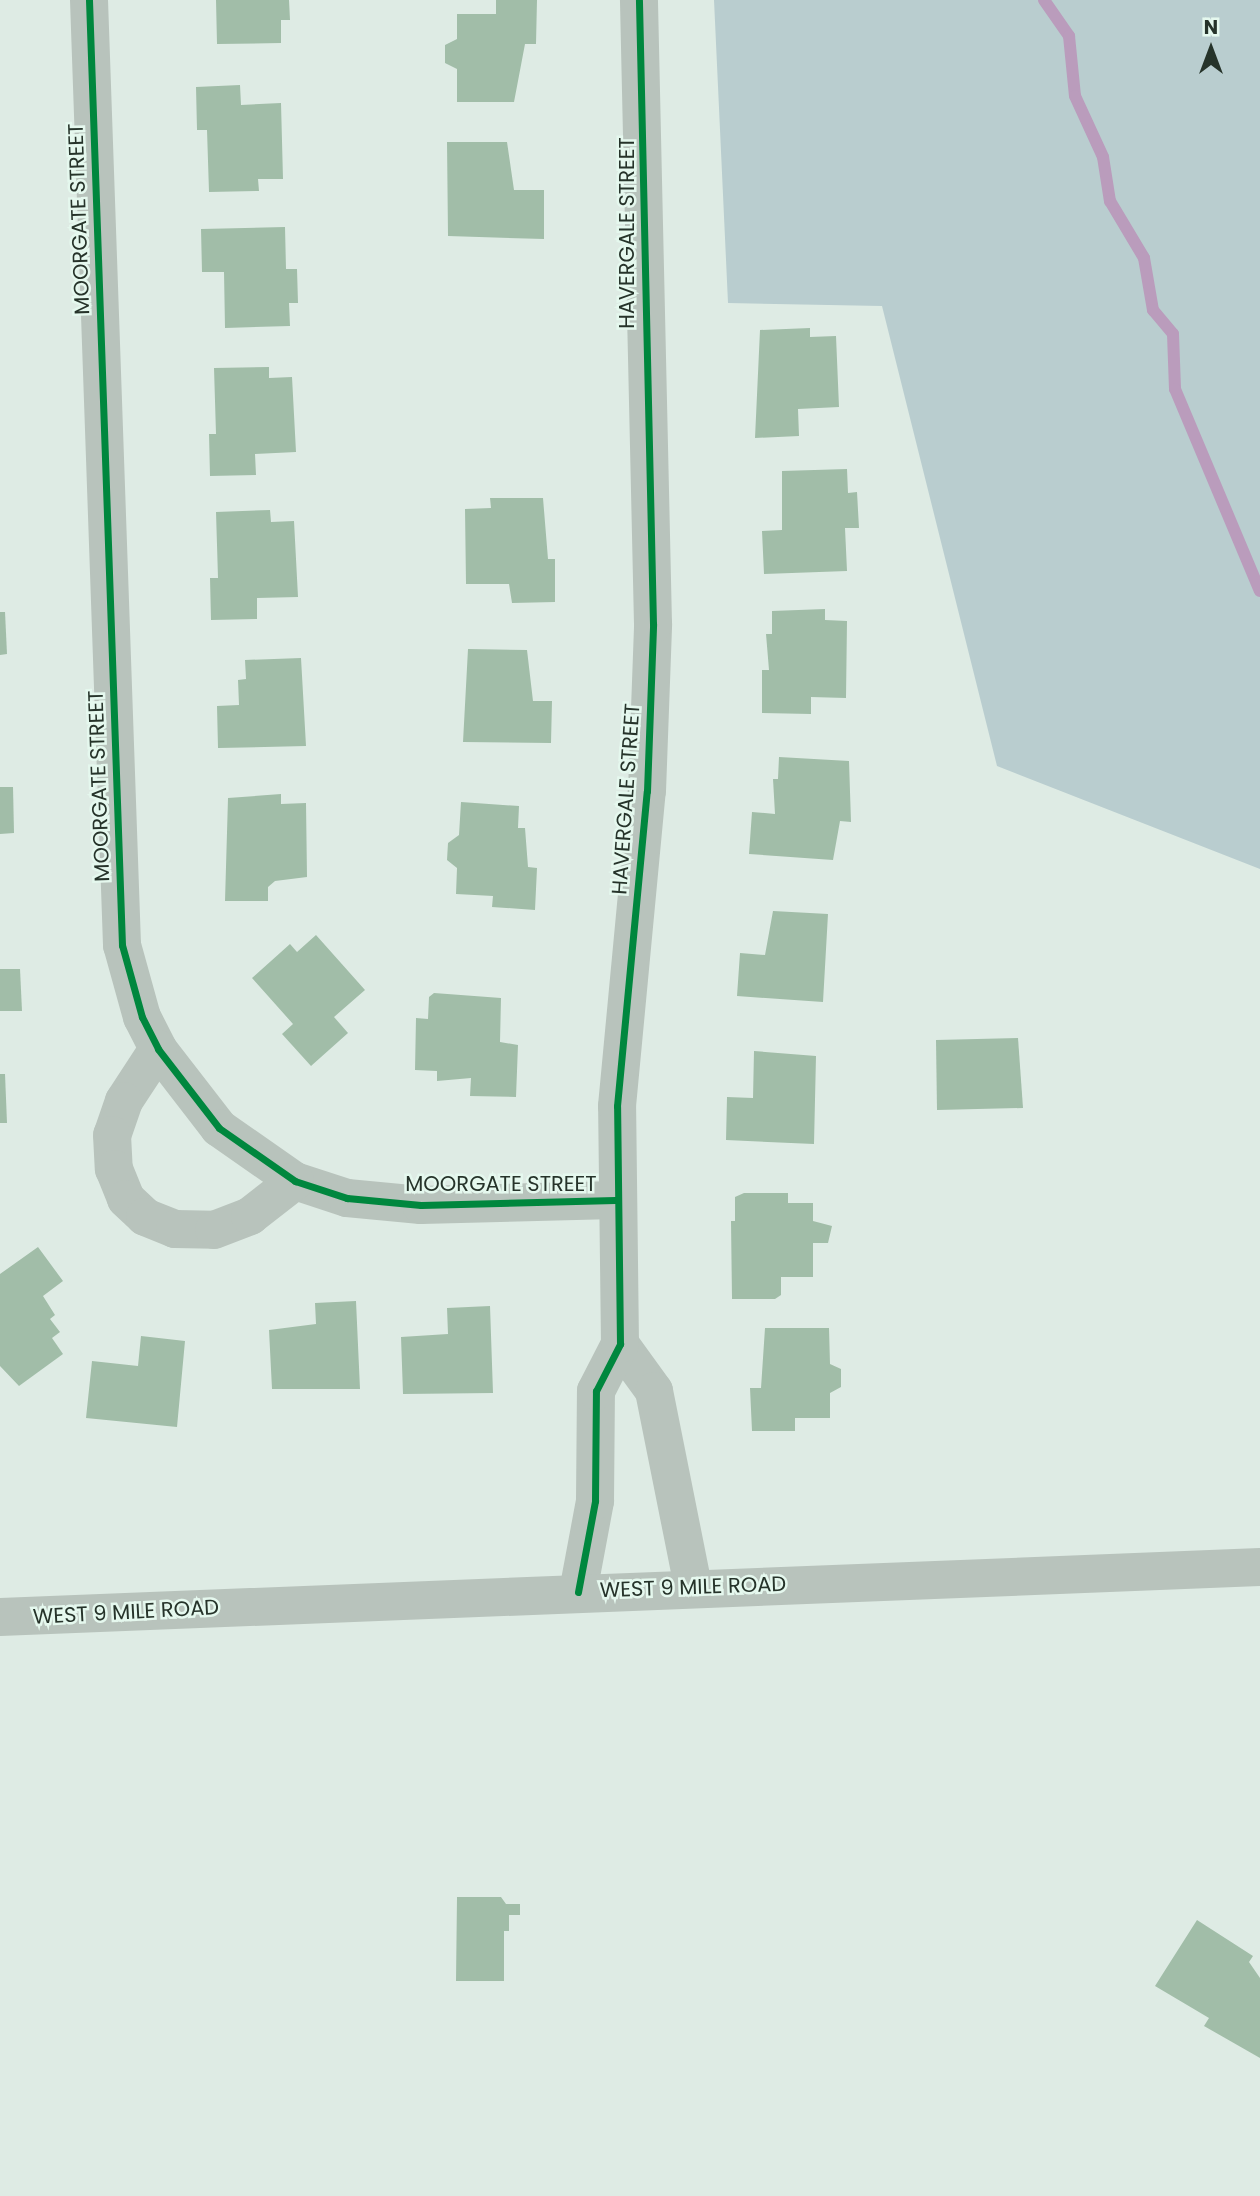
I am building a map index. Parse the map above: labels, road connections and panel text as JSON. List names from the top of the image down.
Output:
{
  "streets": {
    "street": ["MOORGATE STREET", "HAVERGALE STREET", "WEST 9 MILE ROAD"]
  },
  "crossings": [
    ["MOORGATE STREET", "HAVERGALE STREET"],
    ["HAVERGALE STREET", "WEST 9 MILE ROAD"]
  ],
  "north": "top"
}
